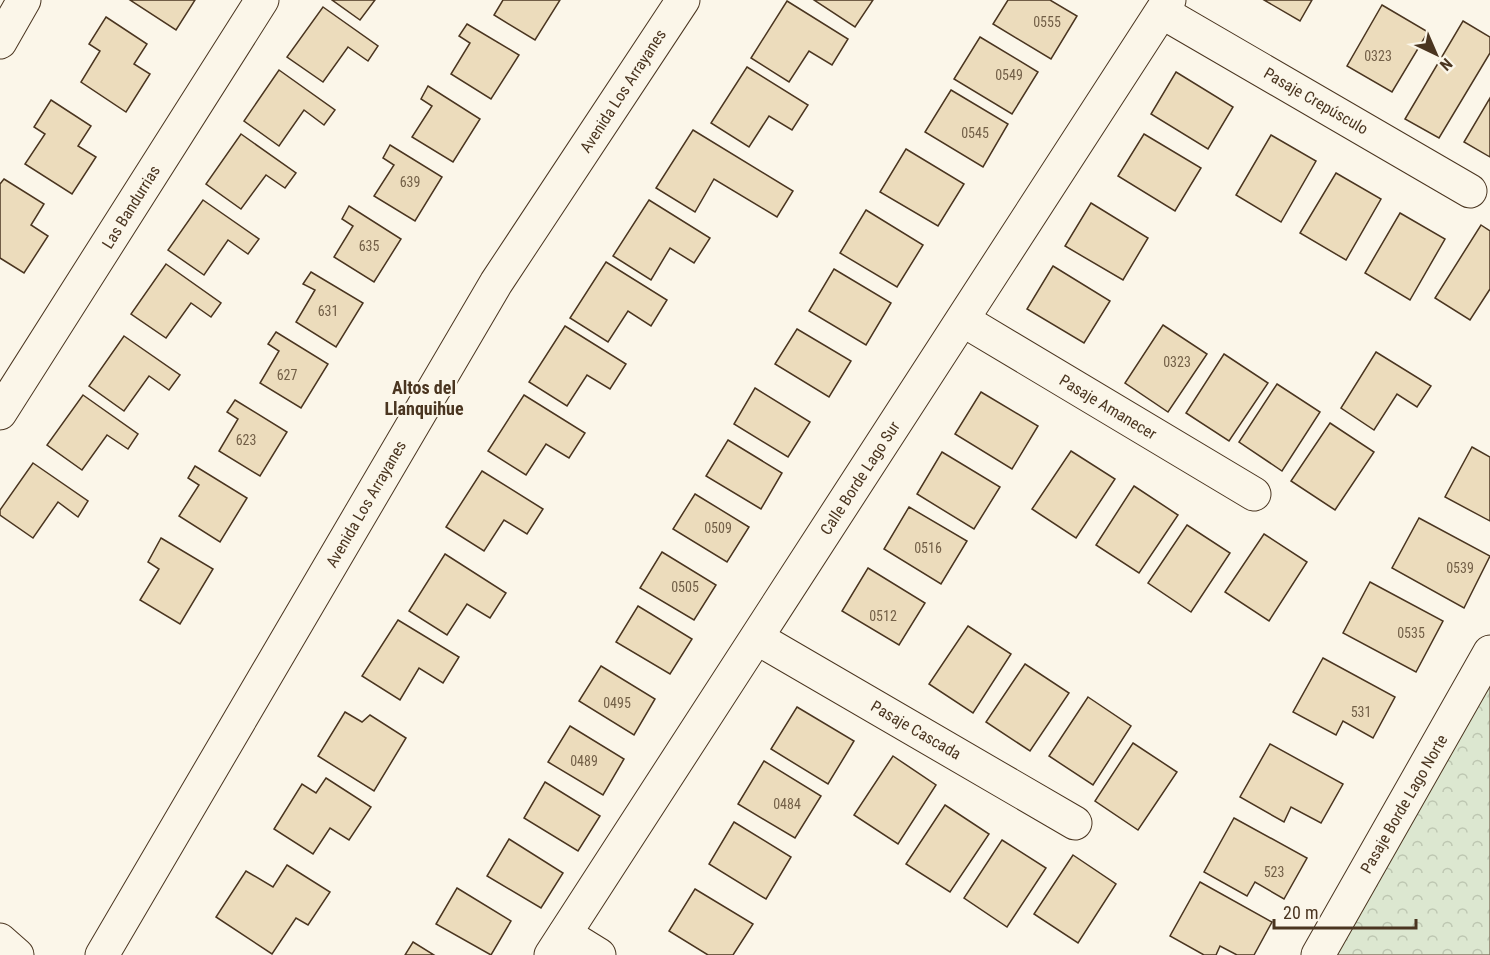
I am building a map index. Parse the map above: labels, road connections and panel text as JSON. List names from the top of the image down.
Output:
{
  "streets": {
    "street": [
      "Avenida Los Arrayanes",
      "Pasaje Crepúsculo",
      "Las Bandurrias",
      "Pasaje Amanecer",
      "Calle Borde Lago Sur",
      "Pasaje Cascada",
      "Pasaje Borde Lago Norte"
    ]
  },
  "crossings": [
    ["Pasaje Crepúsculo", "Calle Borde Lago Sur"],
    ["Pasaje Amanecer", "Calle Borde Lago Sur"],
    ["Calle Borde Lago Sur", "Pasaje Cascada"]
  ],
  "districts": ["Altos del Llanquihue"],
  "house_numbers": [
    "0555",
    "0323",
    "0549",
    "0545",
    "639",
    "635",
    "631",
    "0323",
    "627",
    "623",
    "0509",
    "0516",
    "0539",
    "0505",
    "0512",
    "0535",
    "0495",
    "531",
    "0489",
    "0484",
    "523"
  ],
  "scale_bar": "20 m",
  "north": "bottom right"
}
